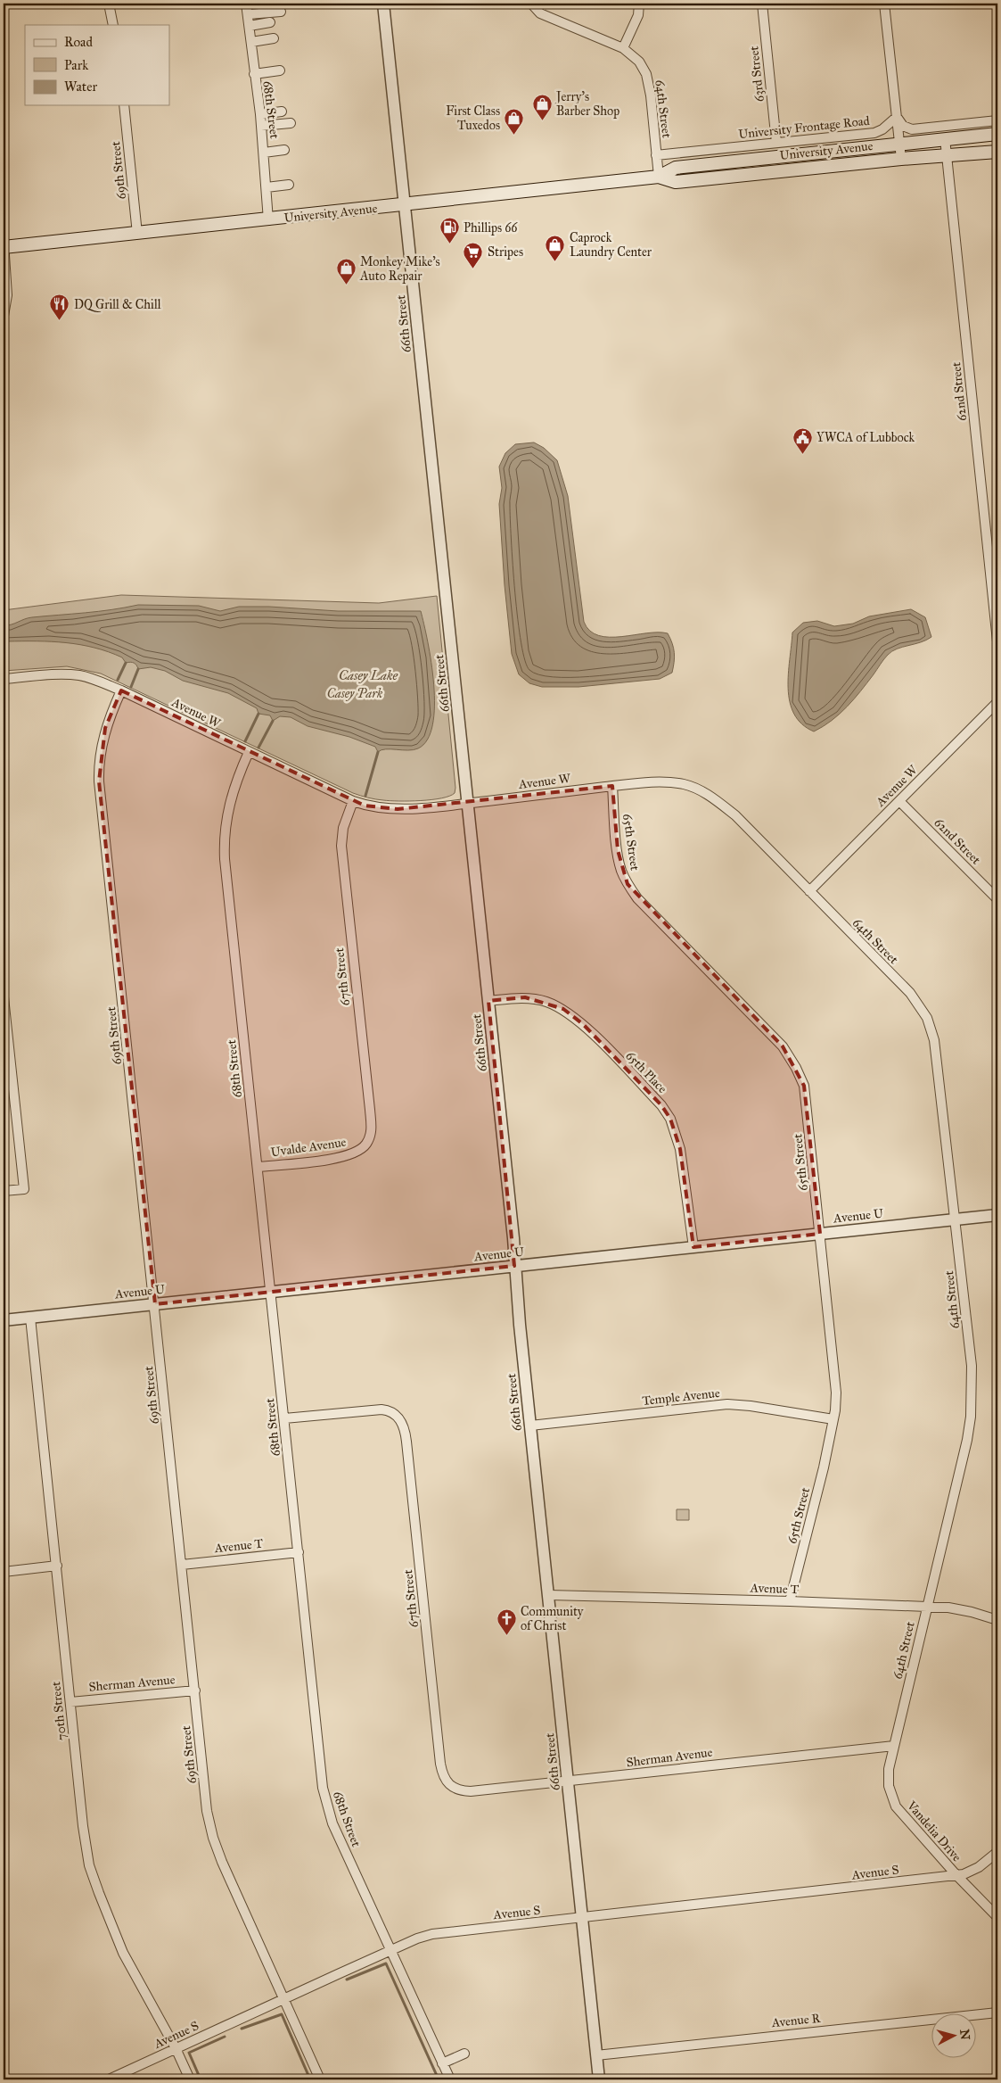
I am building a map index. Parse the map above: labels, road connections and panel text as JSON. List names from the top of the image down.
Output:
{
  "streets": {
    "main road": ["University Avenue"],
    "street": [
      "63rd Street",
      "64th Street",
      "68th Street",
      "University Frontage Road",
      "69th Street",
      "66th Street",
      "62nd Street",
      "Avenue W",
      "65th Street",
      "67th Street",
      "65th Place",
      "Uvalde Avenue",
      "Avenue U",
      "Temple Avenue",
      "Avenue T",
      "Sherman Avenue",
      "70th Street",
      "Vandelia Drive",
      "Avenue S",
      "Avenue R"
    ]
  },
  "crossings": [
    ["63rd Street", "University Frontage Road"],
    ["64th Street", "University Frontage Road"],
    ["64th Street", "University Avenue"],
    ["64th Street", "Avenue W"],
    ["64th Street", "Avenue U"],
    ["64th Street", "Avenue T"],
    ["64th Street", "Sherman Avenue"],
    ["64th Street", "Vandelia Drive"],
    ["68th Street", "University Avenue"],
    ["68th Street", "Avenue W"],
    ["68th Street", "67th Street"],
    ["68th Street", "Uvalde Avenue"],
    ["68th Street", "Avenue U"],
    ["68th Street", "Avenue T"],
    ["68th Street", "Avenue S"],
    ["University Avenue", "69th Street"],
    ["University Avenue", "66th Street"],
    ["University Avenue", "62nd Street"],
    ["69th Street", "Avenue W"],
    ["69th Street", "Avenue U"],
    ["69th Street", "Avenue T"],
    ["69th Street", "Sherman Avenue"],
    ["69th Street", "Avenue S"],
    ["66th Street", "Avenue W"],
    ["66th Street", "65th Place"],
    ["66th Street", "Avenue U"],
    ["66th Street", "Temple Avenue"],
    ["66th Street", "Avenue T"],
    ["66th Street", "Sherman Avenue"],
    ["66th Street", "Avenue S"],
    ["66th Street", "Avenue R"],
    ["62nd Street", "Avenue W"],
    ["Avenue W", "65th Street"],
    ["Avenue W", "67th Street"],
    ["65th Street", "Avenue U"],
    ["65th Street", "Temple Avenue"],
    ["65th Street", "Avenue T"],
    ["67th Street", "Uvalde Avenue"],
    ["67th Street", "Sherman Avenue"],
    ["65th Place", "Avenue U"],
    ["Avenue U", "70th Street"],
    ["Sherman Avenue", "70th Street"],
    ["Sherman Avenue", "Vandelia Drive"],
    ["70th Street", "Avenue S"],
    ["Vandelia Drive", "Avenue S"]
  ],
  "water": ["Casey Lake"],
  "parks": ["Casey Park"],
  "places": {
    "shop": [
      "Jerry's Barber Shop",
      "First Class Tuxedos",
      "Caprock Laundry Center",
      "Monkey Mike's Auto Repair"
    ],
    "fuel station": ["Phillips 66"],
    "supermarket": ["Stripes"],
    "restaurant": ["DQ Grill & Chill"],
    "public building": ["YWCA of Lubbock"],
    "church": ["Community of Christ"]
  },
  "legend": ["Road", "Park", "Water"],
  "north": "right"
}
